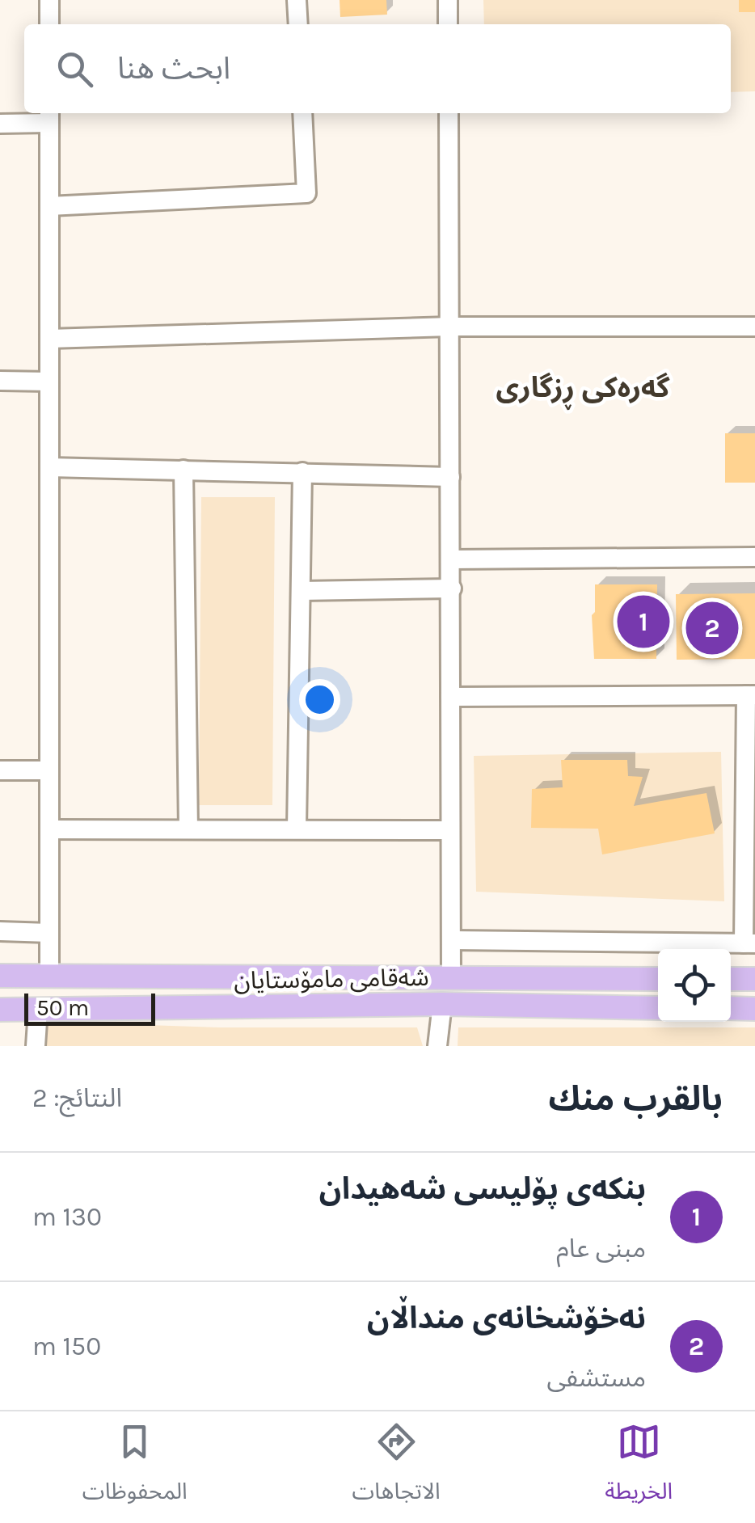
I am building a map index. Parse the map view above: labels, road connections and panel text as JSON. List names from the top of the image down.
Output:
{
  "streets": {
    "main road": ["شەقامی مامۆستایان"]
  },
  "districts": ["گەرەکی ڕزگاری"],
  "scale_bar": "50 m",
  "page": {
    "search": "ابحث هنا",
    "pins": ["1", "2"],
    "scale": "50 m",
    "heading": ["بالقرب منك", "النتائج: 2"],
    "list": [
      {
        "mark": "1",
        "name": "بنکەی پۆلیسی شەهیدان",
        "note": "مبنى عام",
        "value": "130 m"
      },
      {
        "mark": "2",
        "name": "نەخۆشخانەی منداڵان",
        "note": "مستشفى",
        "value": "150 m"
      }
    ],
    "nav": ["الخريطة", "الاتجاهات", "المحفوظات"]
  }
}
